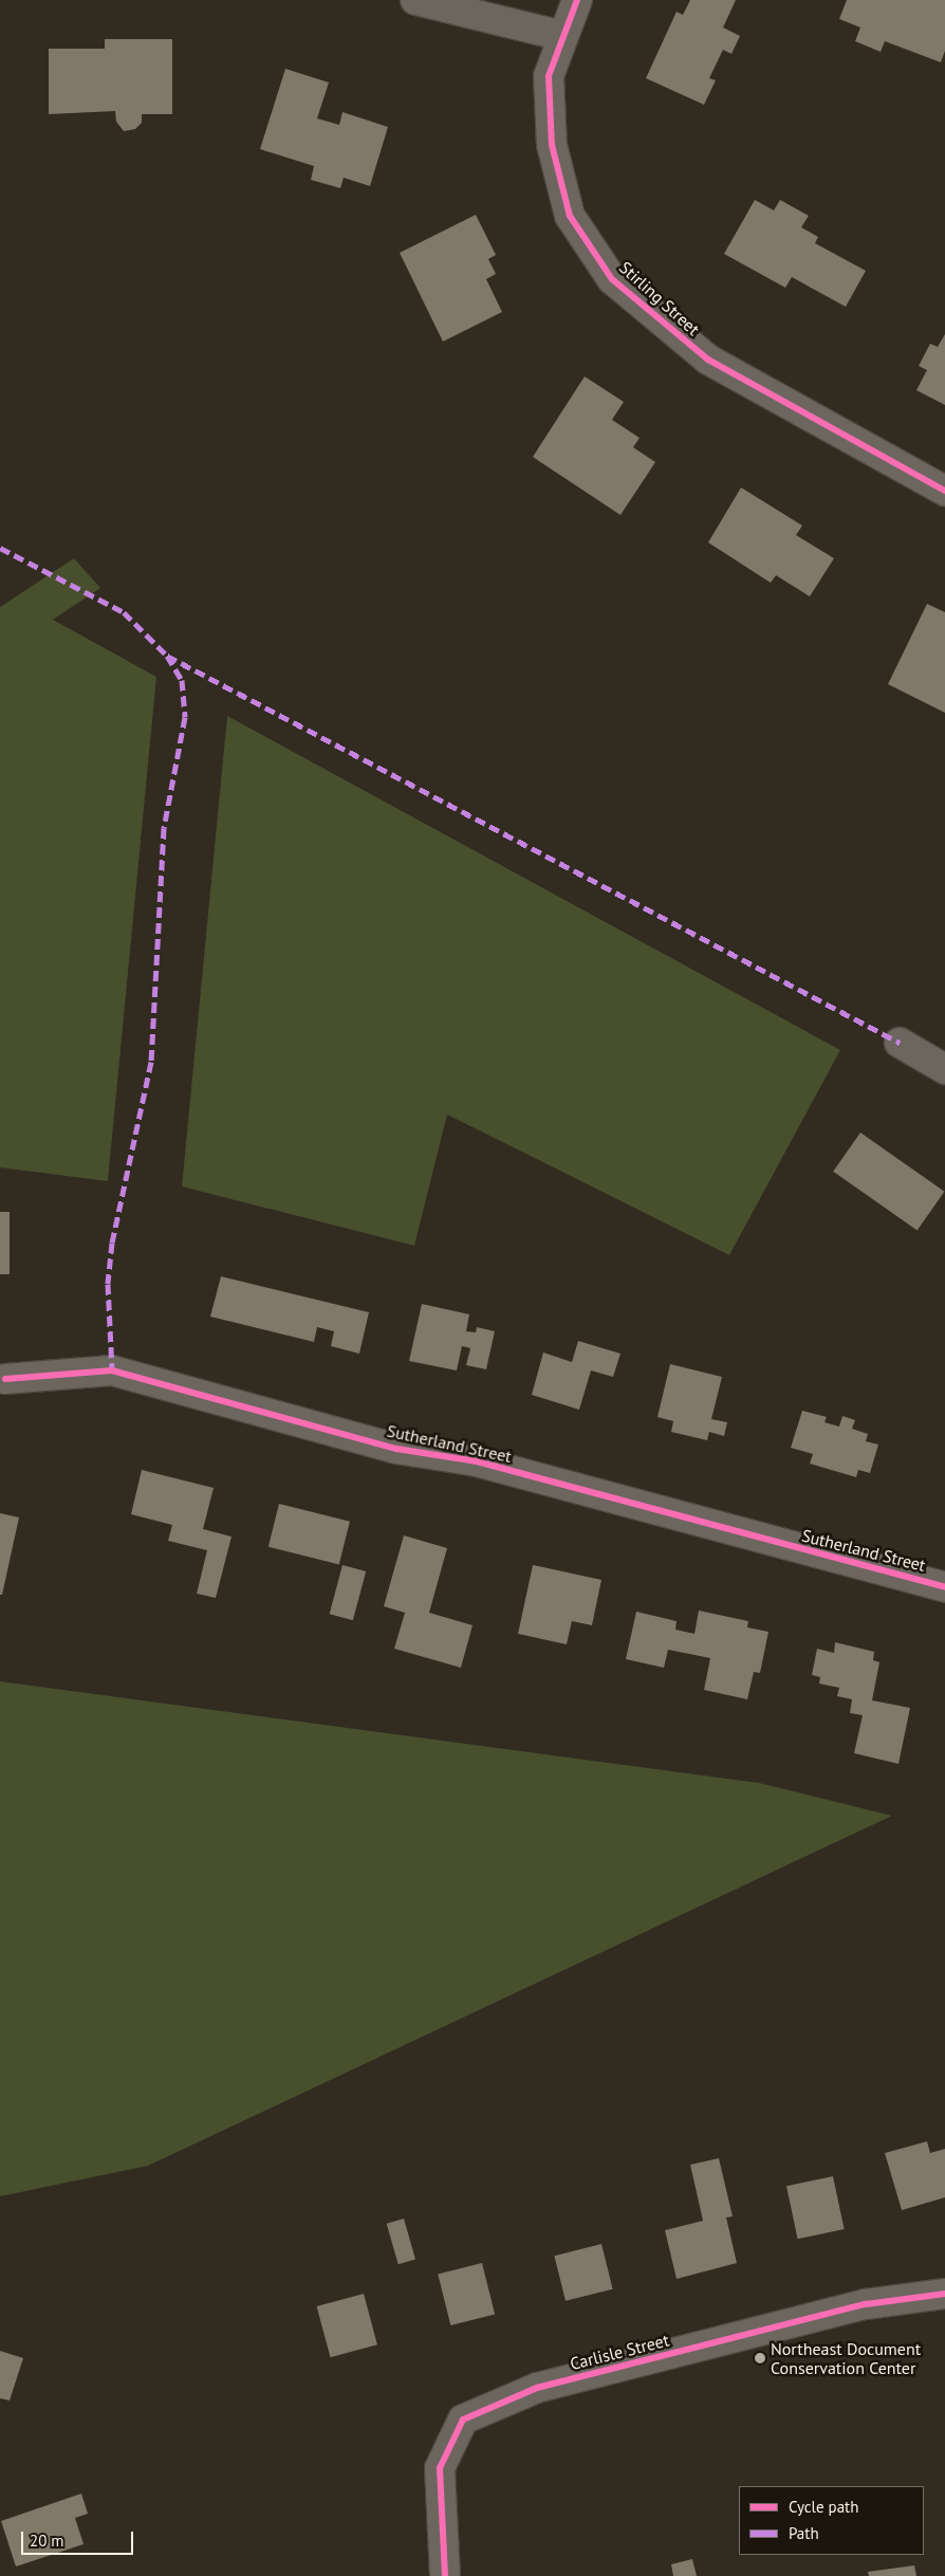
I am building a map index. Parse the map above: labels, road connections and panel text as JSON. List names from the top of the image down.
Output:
{
  "streets": {
    "street": ["Stirling Street", "Sutherland Street", "Carlisle Street"]
  },
  "places": ["Northeast Document Conservation Center"],
  "legend": ["Cycle path", "Path"],
  "scale_bar": "20 m"
}
